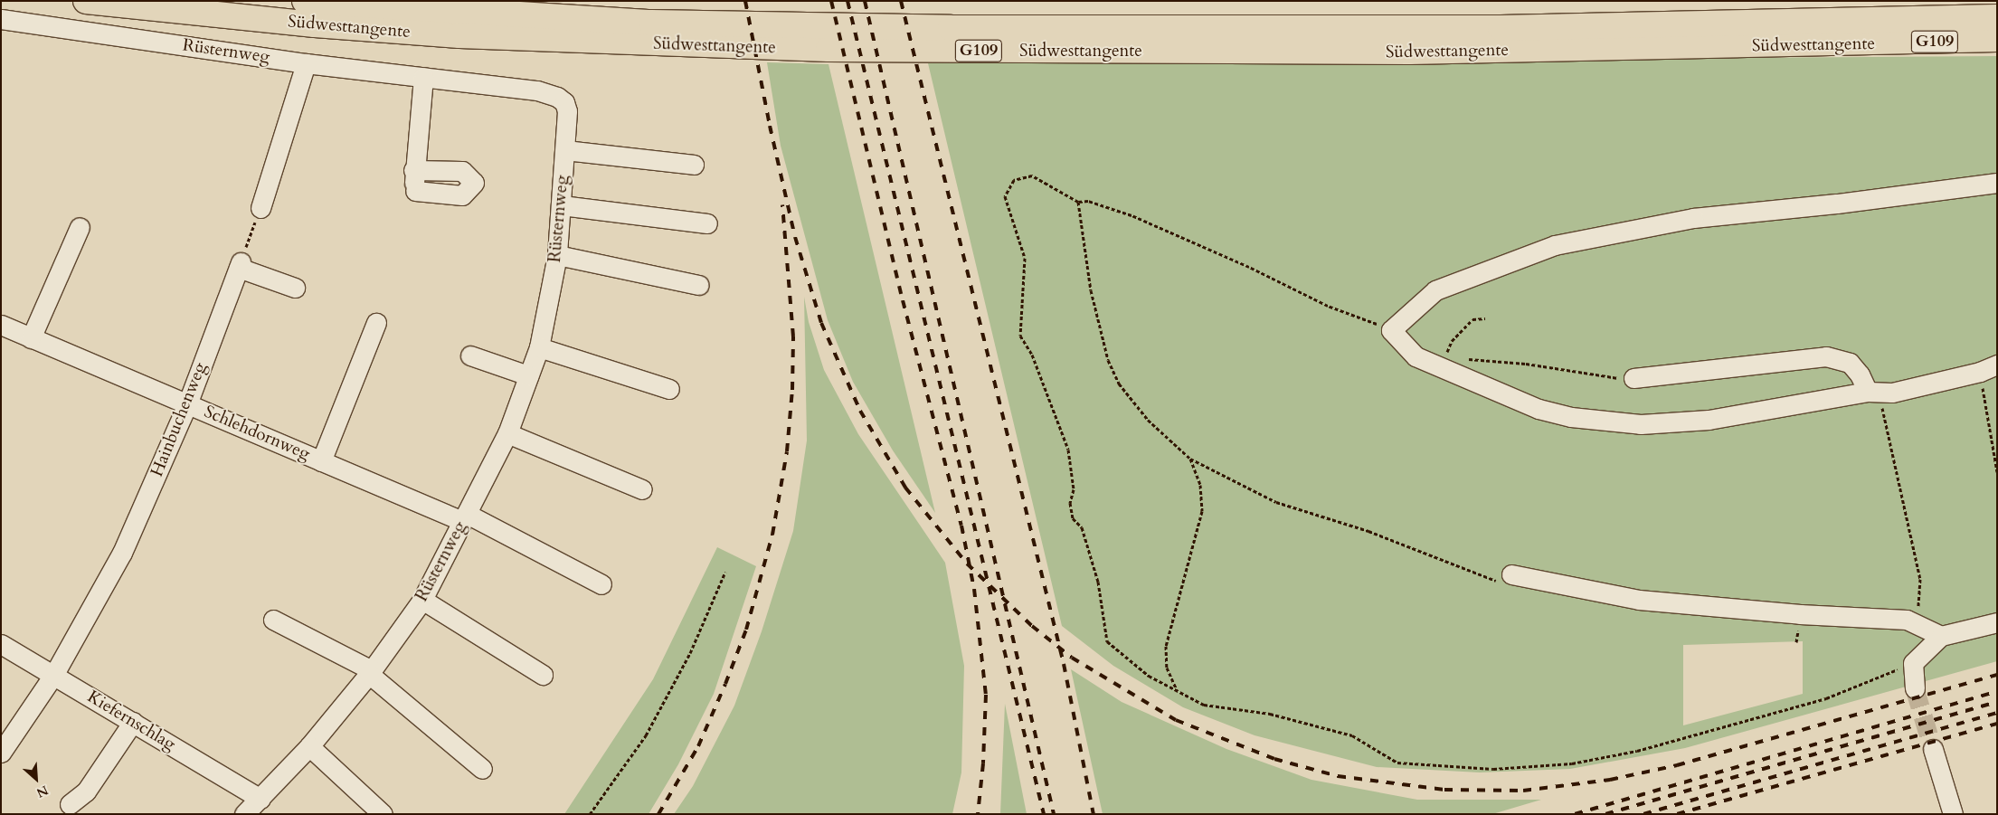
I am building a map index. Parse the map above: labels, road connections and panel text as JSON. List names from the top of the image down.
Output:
{
  "streets": {
    "highway": ["Südwesttangente", "G109"],
    "street": [
      "Rüsternweg",
      "Hainbuchenweg",
      "Schlehdornweg",
      "Kiefernschlag"
    ]
  },
  "crossings": [
    ["Rüsternweg", "Schlehdornweg"],
    ["Rüsternweg", "Kiefernschlag"],
    ["Hainbuchenweg", "Schlehdornweg"],
    ["Hainbuchenweg", "Kiefernschlag"]
  ],
  "north": "bottom right"
}
